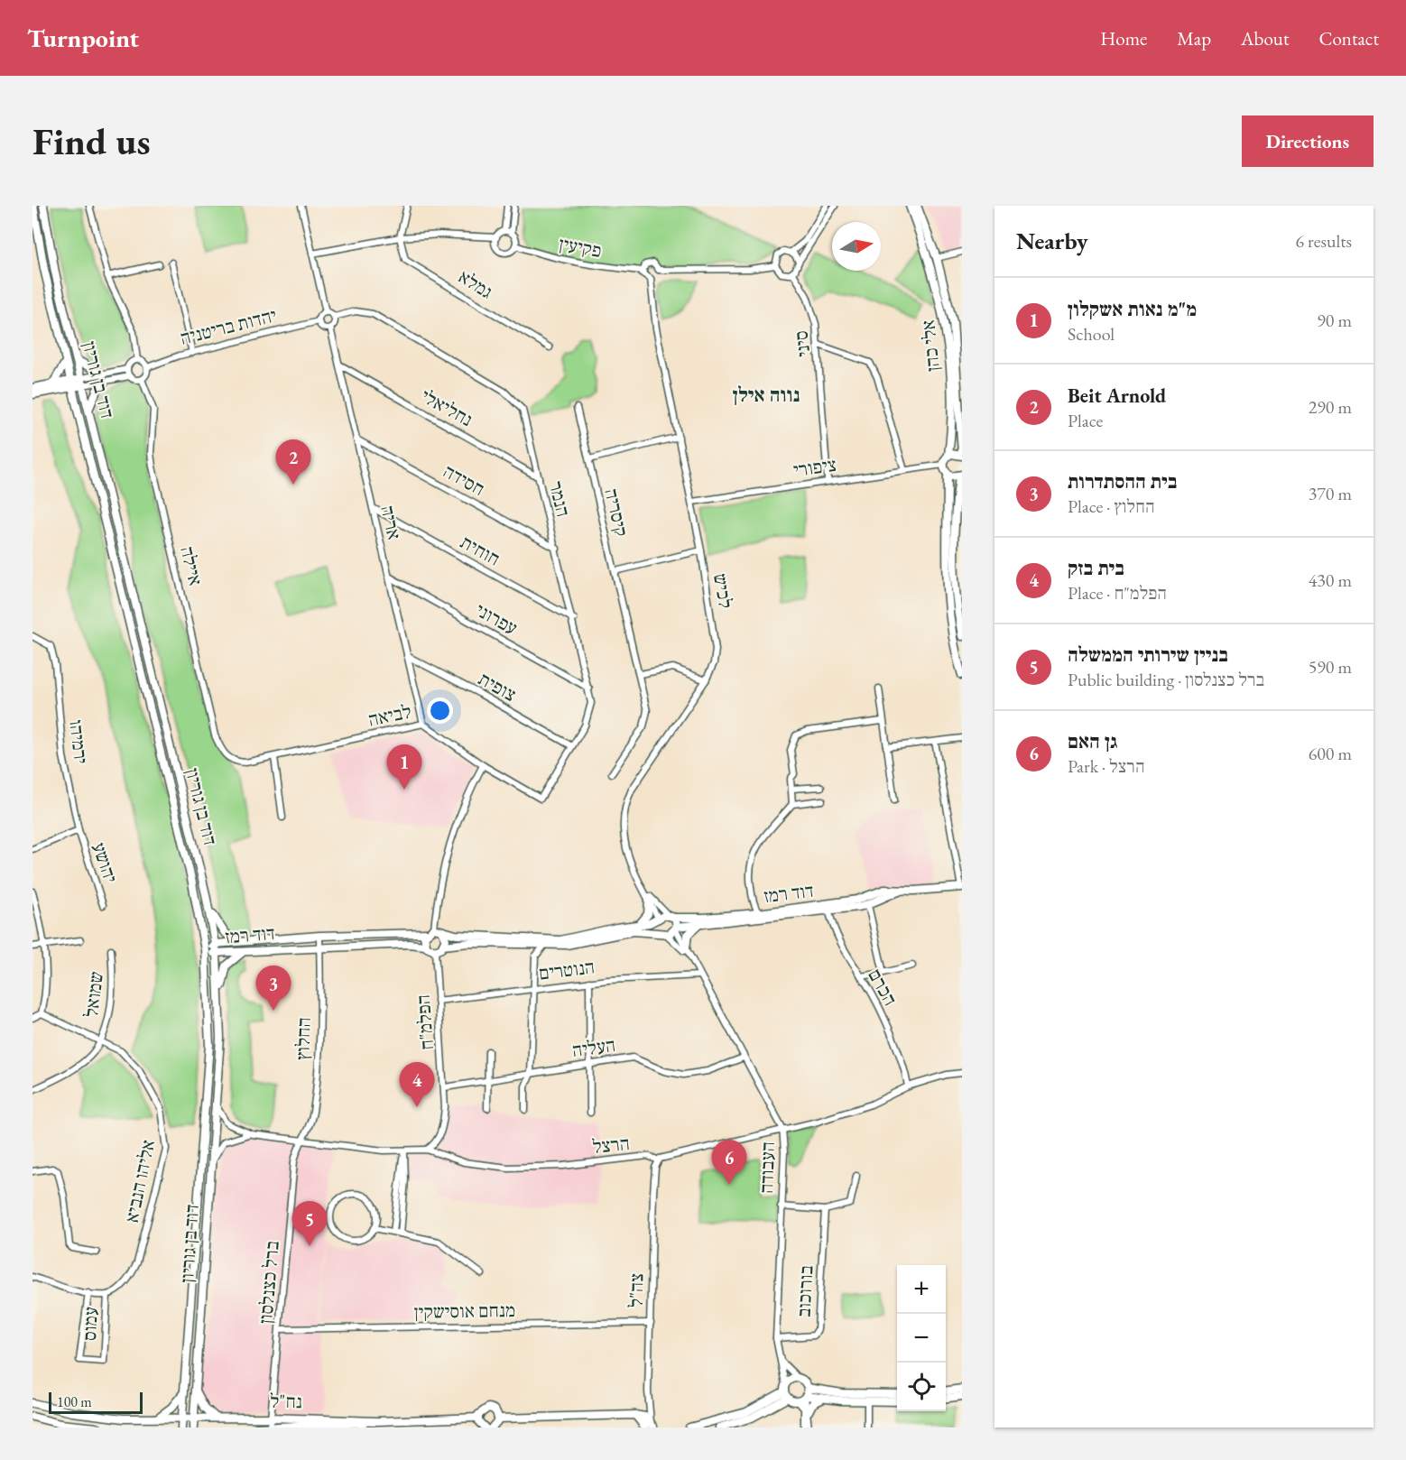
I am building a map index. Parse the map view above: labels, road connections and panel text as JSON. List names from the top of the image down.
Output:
{
  "streets": {
    "street": [
      "פקיעין",
      "גמלא",
      "יהדות בריטניה",
      "סיני",
      "אלי כהן",
      "דוד בן גוריון",
      "נחליאלי",
      "ציפורי",
      "חסידה",
      "הנמר",
      "קיסריה",
      "אריה",
      "חוחית",
      "איילה",
      "לכיש",
      "עפרוני",
      "צופית",
      "לביאה",
      "ירמיהו",
      "יהושע",
      "דוד רמז",
      "הנוטרים",
      "הכרם",
      "שמואל",
      "הפלמ\"ח",
      "החלוץ",
      "העליה",
      "הרצל",
      "העבודה",
      "אליהו הנביא",
      "ברל כצנלסון",
      "צה\"ל",
      "בורוכוב",
      "מנחם אוסישקין",
      "עמוס",
      "נח\"ל"
    ]
  },
  "crossings": [
    ["פקיעין", "לכיש"],
    ["יהדות בריטניה", "הנמר"],
    ["יהדות בריטניה", "אריה"],
    ["יהדות בריטניה", "איילה"],
    ["סיני", "ציפורי"],
    ["דוד בן גוריון", "דוד רמז"],
    ["דוד בן גוריון", "הרצל"],
    ["דוד בן גוריון", "נח\"ל"],
    ["נחליאלי", "הנמר"],
    ["נחליאלי", "אריה"],
    ["ציפורי", "לכיש"],
    ["חסידה", "הנמר"],
    ["חסידה", "אריה"],
    ["הנמר", "אריה"],
    ["הנמר", "חוחית"],
    ["הנמר", "עפרוני"],
    ["הנמר", "צופית"],
    ["הנמר", "לביאה"],
    ["אריה", "חוחית"],
    ["אריה", "עפרוני"],
    ["אריה", "צופית"],
    ["אריה", "לביאה"],
    ["איילה", "לביאה"],
    ["לכיש", "דוד רמז"],
    ["ירמיהו", "יהושע"],
    ["דוד רמז", "הכרם"],
    ["דוד רמז", "הפלמ\"ח"],
    ["דוד רמז", "החלוץ"],
    ["דוד רמז", "העבודה"],
    ["הנוטרים", "הפלמ\"ח"],
    ["הנוטרים", "העבודה"],
    ["הכרם", "הרצל"],
    ["שמואל", "אליהו הנביא"],
    ["הפלמ\"ח", "העליה"],
    ["הפלמ\"ח", "הרצל"],
    ["החלוץ", "הרצל"],
    ["החלוץ", "ברל כצנלסון"],
    ["העליה", "העבודה"],
    ["הרצל", "העבודה"],
    ["הרצל", "ברל כצנלסון"],
    ["הרצל", "צה\"ל"],
    ["העבודה", "בורוכוב"],
    ["אליהו הנביא", "עמוס"],
    ["ברל כצנלסון", "מנחם אוסישקין"],
    ["ברל כצנלסון", "נח\"ל"],
    ["צה\"ל", "מנחם אוסישקין"]
  ],
  "districts": ["נווה אילן"],
  "scale_bar": "100 m",
  "north": "right",
  "page": {
    "header": "Turnpoint",
    "nav": [
      "Home",
      "Map",
      "About",
      "Contact"
    ],
    "buttons": "Directions",
    "title": "Find us",
    "heading": ["Nearby", "6 results"],
    "list": [
      {
        "mark": "1",
        "name": "מ\"מ נאות אשקלון",
        "note": "School",
        "value": "90 m"
      },
      {
        "mark": "2",
        "name": "Beit Arnold",
        "note": "Place",
        "value": "290 m"
      },
      {
        "mark": "3",
        "name": "בית ההסתדרות",
        "note": "Place · החלוץ",
        "value": "370 m"
      },
      {
        "mark": "4",
        "name": "בית בזק",
        "note": "Place · הפלמ\"ח",
        "value": "430 m"
      },
      {
        "mark": "5",
        "name": "בניין שירותי הממשלה",
        "note": "Public building · ברל כצנלסון",
        "value": "590 m"
      },
      {
        "mark": "6",
        "name": "גן האם",
        "note": "Park · הרצל",
        "value": "600 m"
      }
    ],
    "pins": [
      "2",
      "1",
      "3",
      "4",
      "6",
      "5"
    ],
    "map_buttons": ["+", "−"],
    "scale": "100 m"
  }
}
